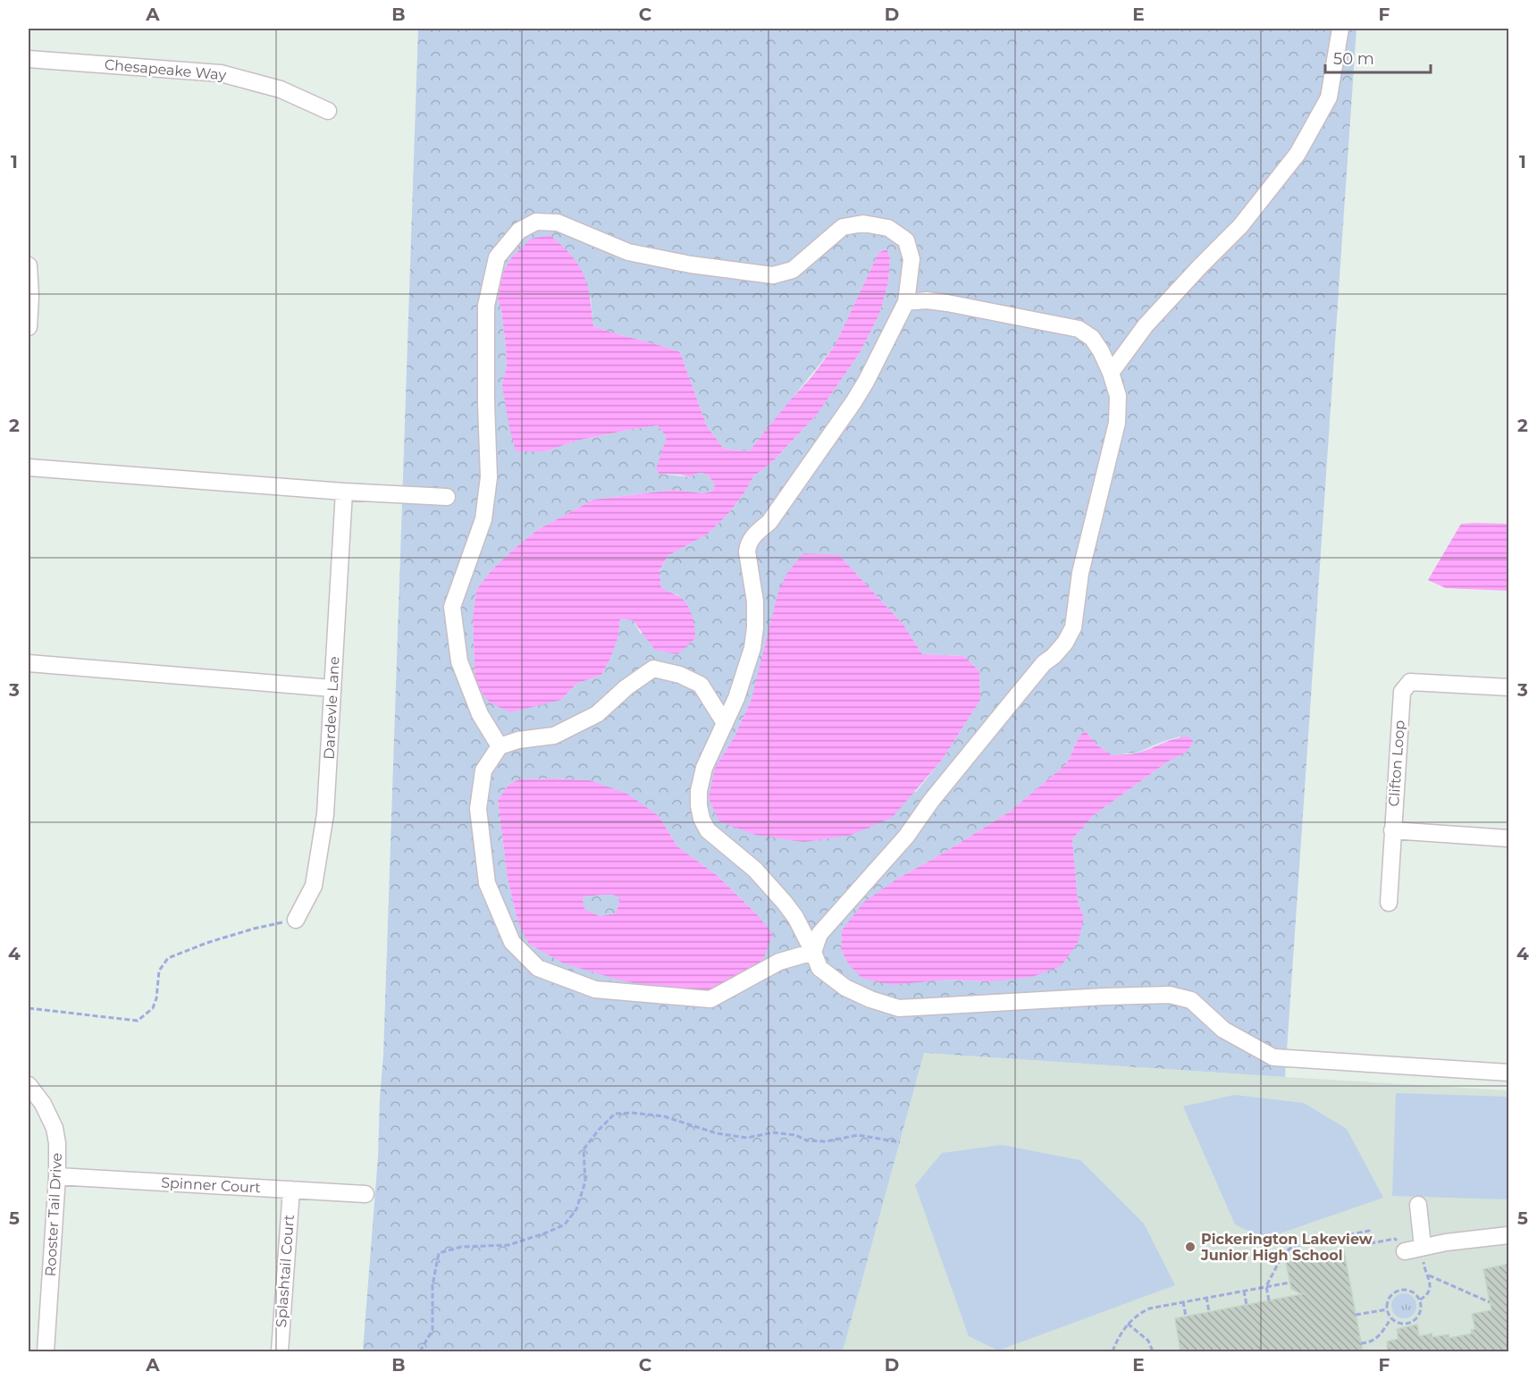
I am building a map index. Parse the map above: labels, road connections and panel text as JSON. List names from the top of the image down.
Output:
{
  "streets": {
    "street": [
      "Chesapeake Way",
      "Dardevle Lane",
      "Clifton Loop",
      "Spinner Court",
      "Rooster Tail Drive",
      "Splashtail Court"
    ]
  },
  "crossings": [
    ["Spinner Court", "Rooster Tail Drive"],
    ["Spinner Court", "Splashtail Court"]
  ],
  "places": ["Pickerington Lakeview Junior High School"],
  "scale_bar": "50 m",
  "grid": {
    "columns": [
      "A",
      "B",
      "C",
      "D",
      "E",
      "F"
    ],
    "rows": [
      "1",
      "2",
      "3",
      "4",
      "5"
    ]
  }
}
